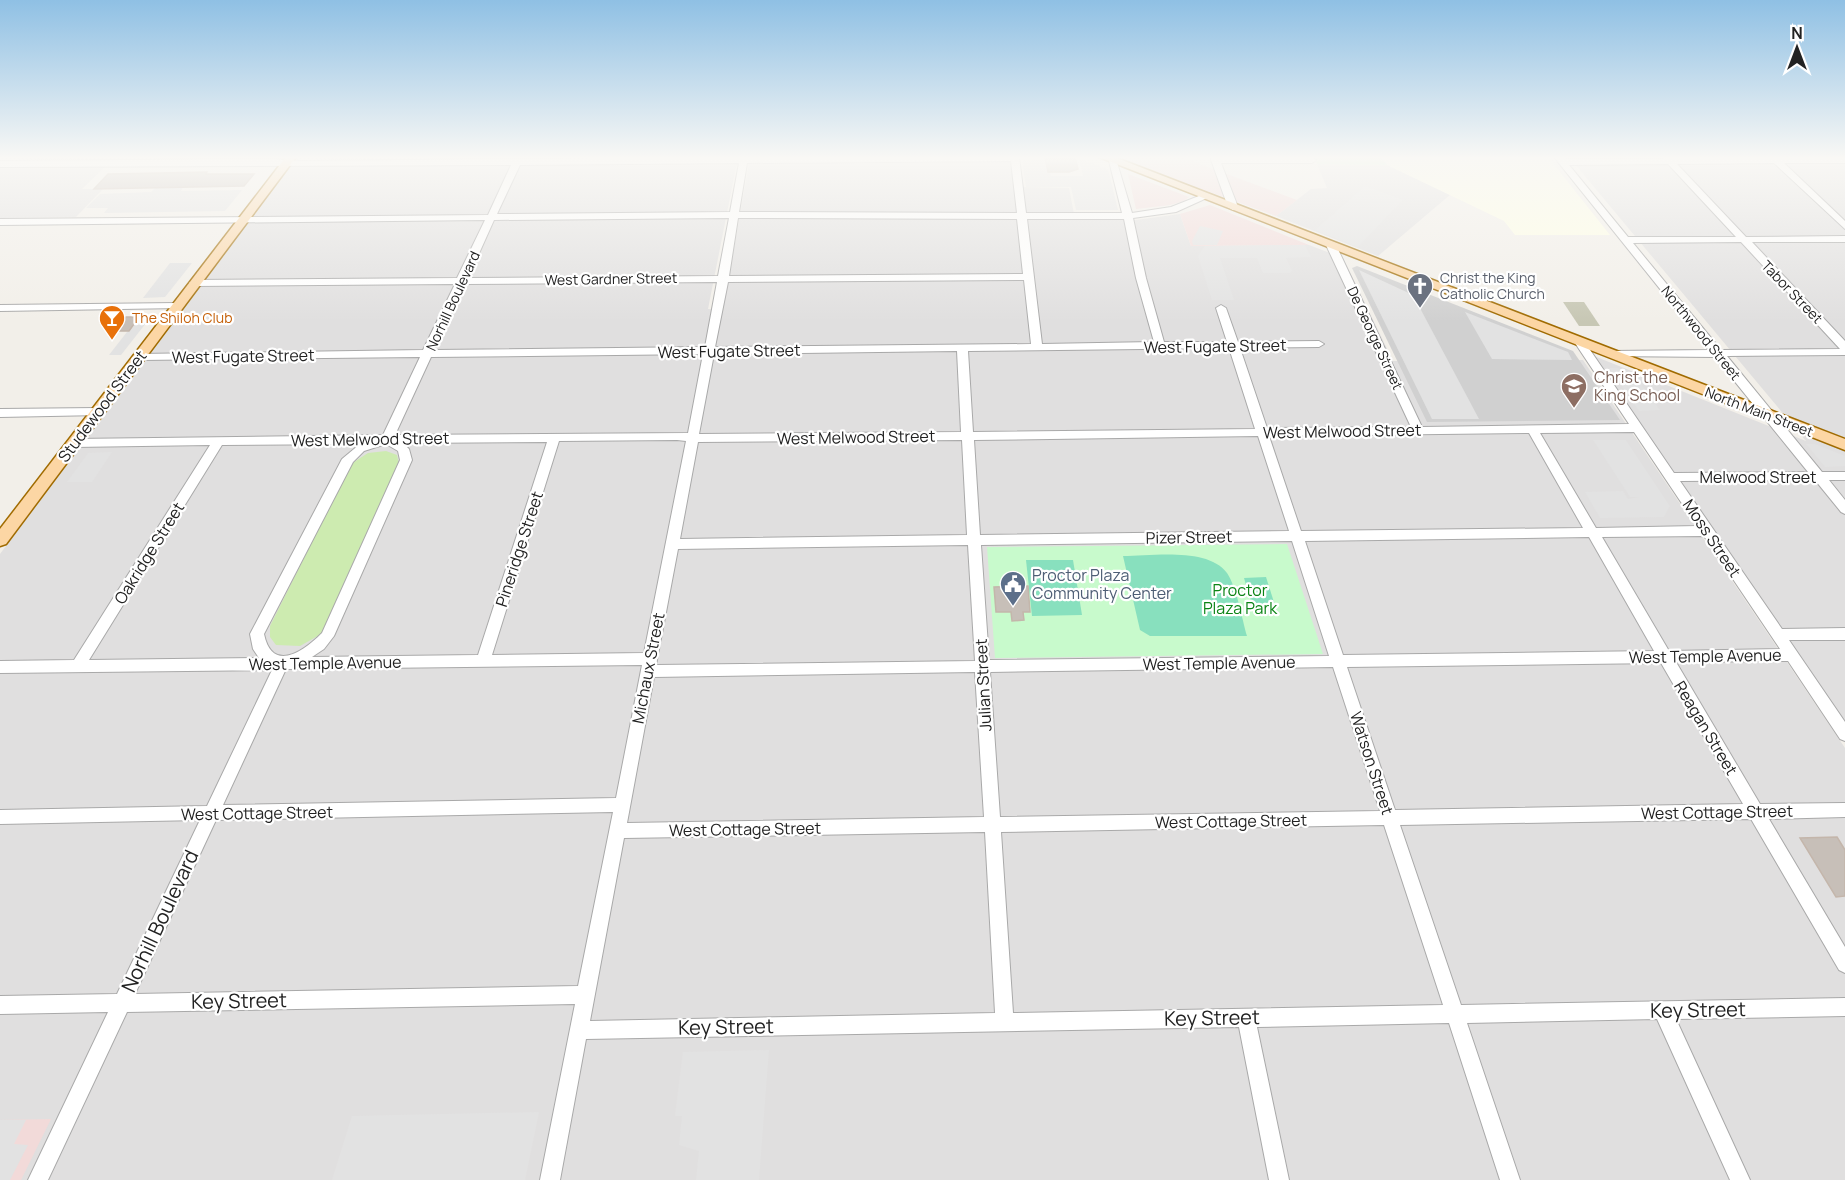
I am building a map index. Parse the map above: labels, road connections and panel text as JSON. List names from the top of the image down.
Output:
{
  "streets": {
    "main road": ["Studewood Street", "North Main Street"],
    "street": [
      "West Gardner Street",
      "Tabor Street",
      "Norhill Boulevard",
      "Northwood Street",
      "De George Street",
      "West Fugate Street",
      "West Melwood Street",
      "Melwood Street",
      "Pizer Street",
      "Moss Street",
      "Pineridge Street",
      "Oakridge Street",
      "West Temple Avenue",
      "Michaux Street",
      "Julian Street",
      "Reagan Street",
      "Watson Street",
      "West Cottage Street",
      "Key Street"
    ]
  },
  "crossings": [
    ["West Gardner Street", "Norhill Boulevard"],
    ["West Gardner Street", "Studewood Street"],
    ["West Gardner Street", "Michaux Street"],
    ["Norhill Boulevard", "West Fugate Street"],
    ["Norhill Boulevard", "West Melwood Street"],
    ["Norhill Boulevard", "West Temple Avenue"],
    ["Norhill Boulevard", "West Cottage Street"],
    ["Norhill Boulevard", "Key Street"],
    ["Northwood Street", "North Main Street"],
    ["Northwood Street", "Melwood Street"],
    ["De George Street", "North Main Street"],
    ["De George Street", "West Melwood Street"],
    ["West Fugate Street", "Studewood Street"],
    ["West Fugate Street", "Michaux Street"],
    ["West Fugate Street", "Julian Street"],
    ["West Fugate Street", "Watson Street"],
    ["Studewood Street", "West Melwood Street"],
    ["North Main Street", "Moss Street"],
    ["West Melwood Street", "Moss Street"],
    ["West Melwood Street", "Pineridge Street"],
    ["West Melwood Street", "Oakridge Street"],
    ["West Melwood Street", "Michaux Street"],
    ["West Melwood Street", "Julian Street"],
    ["West Melwood Street", "Reagan Street"],
    ["West Melwood Street", "Watson Street"],
    ["Melwood Street", "Moss Street"],
    ["Pizer Street", "Moss Street"],
    ["Pizer Street", "Michaux Street"],
    ["Pizer Street", "Julian Street"],
    ["Pizer Street", "Reagan Street"],
    ["Pizer Street", "Watson Street"],
    ["Moss Street", "West Temple Avenue"],
    ["Pineridge Street", "West Temple Avenue"],
    ["Oakridge Street", "West Temple Avenue"],
    ["West Temple Avenue", "Michaux Street"],
    ["West Temple Avenue", "Julian Street"],
    ["West Temple Avenue", "Reagan Street"],
    ["West Temple Avenue", "Watson Street"],
    ["Michaux Street", "West Cottage Street"],
    ["Michaux Street", "Key Street"],
    ["Julian Street", "West Cottage Street"],
    ["Julian Street", "Key Street"],
    ["Reagan Street", "West Cottage Street"],
    ["Watson Street", "West Cottage Street"],
    ["Watson Street", "Key Street"]
  ],
  "parks": ["Proctor Plaza Park"],
  "places": {
    "church": ["Christ the King Catholic Church"],
    "bar": ["The Shiloh Club"],
    "school or university": ["Christ the King School"],
    "public building": ["Proctor Plaza Community Center"]
  },
  "north": "top"
}
